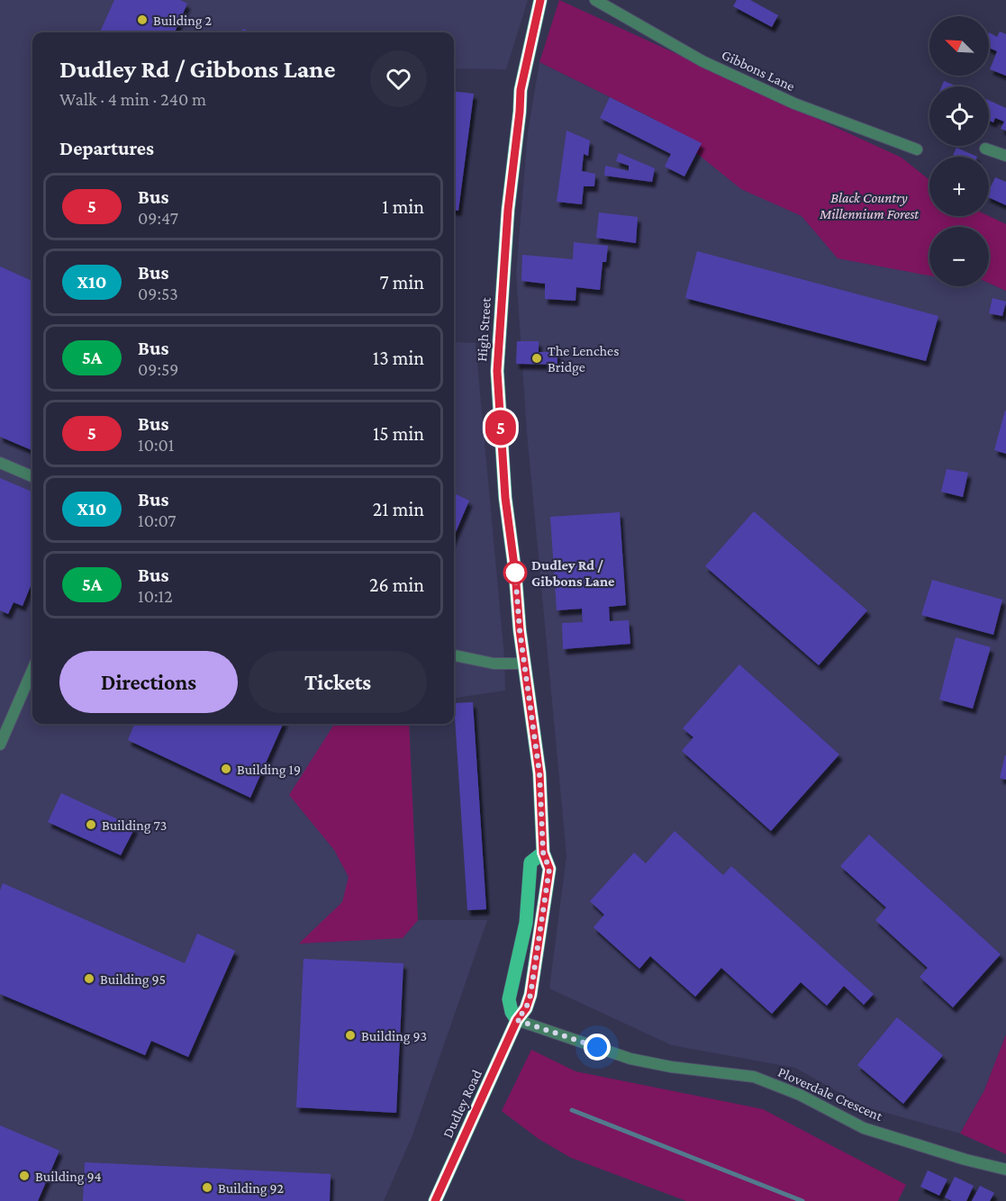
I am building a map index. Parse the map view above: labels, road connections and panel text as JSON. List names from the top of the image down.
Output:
{
  "streets": {
    "main road": ["High Street", "Dudley Road"],
    "street": ["Gibbons Lane", "Ploverdale Crescent"]
  },
  "crossings": [
    ["High Street", "Dudley Road"],
    ["Ploverdale Crescent", "Dudley Road"]
  ],
  "parks": ["Black Country Millennium Forest"],
  "places": [
    "Building 2",
    "The Lenches Bridge",
    "Dudley Rd / Gibbons Lane",
    "Building 19",
    "Building 73",
    "Building 95",
    "Building 93",
    "Building 94",
    "Building 92"
  ],
  "lines": ["bus line 5"],
  "north": "top left",
  "page": {
    "on_map": "5",
    "map_buttons": ["+", "−"],
    "heading": [
      ["Dudley Rd / Gibbons Lane", "Walk · 4 min · 240 m"],
      "Departures"
    ],
    "list": [
      {
        "mark": "5",
        "name": "Bus",
        "note": "09:47",
        "value": "1 min"
      },
      {
        "mark": "X10",
        "name": "Bus",
        "note": "09:53",
        "value": "7 min"
      },
      {
        "mark": "5A",
        "name": "Bus",
        "note": "09:59",
        "value": "13 min"
      },
      {
        "mark": "5",
        "name": "Bus",
        "note": "10:01",
        "value": "15 min"
      },
      {
        "mark": "X10",
        "name": "Bus",
        "note": "10:07",
        "value": "21 min"
      },
      {
        "mark": "5A",
        "name": "Bus",
        "note": "10:12",
        "value": "26 min"
      }
    ],
    "buttons": ["Directions", "Tickets"]
  }
}
